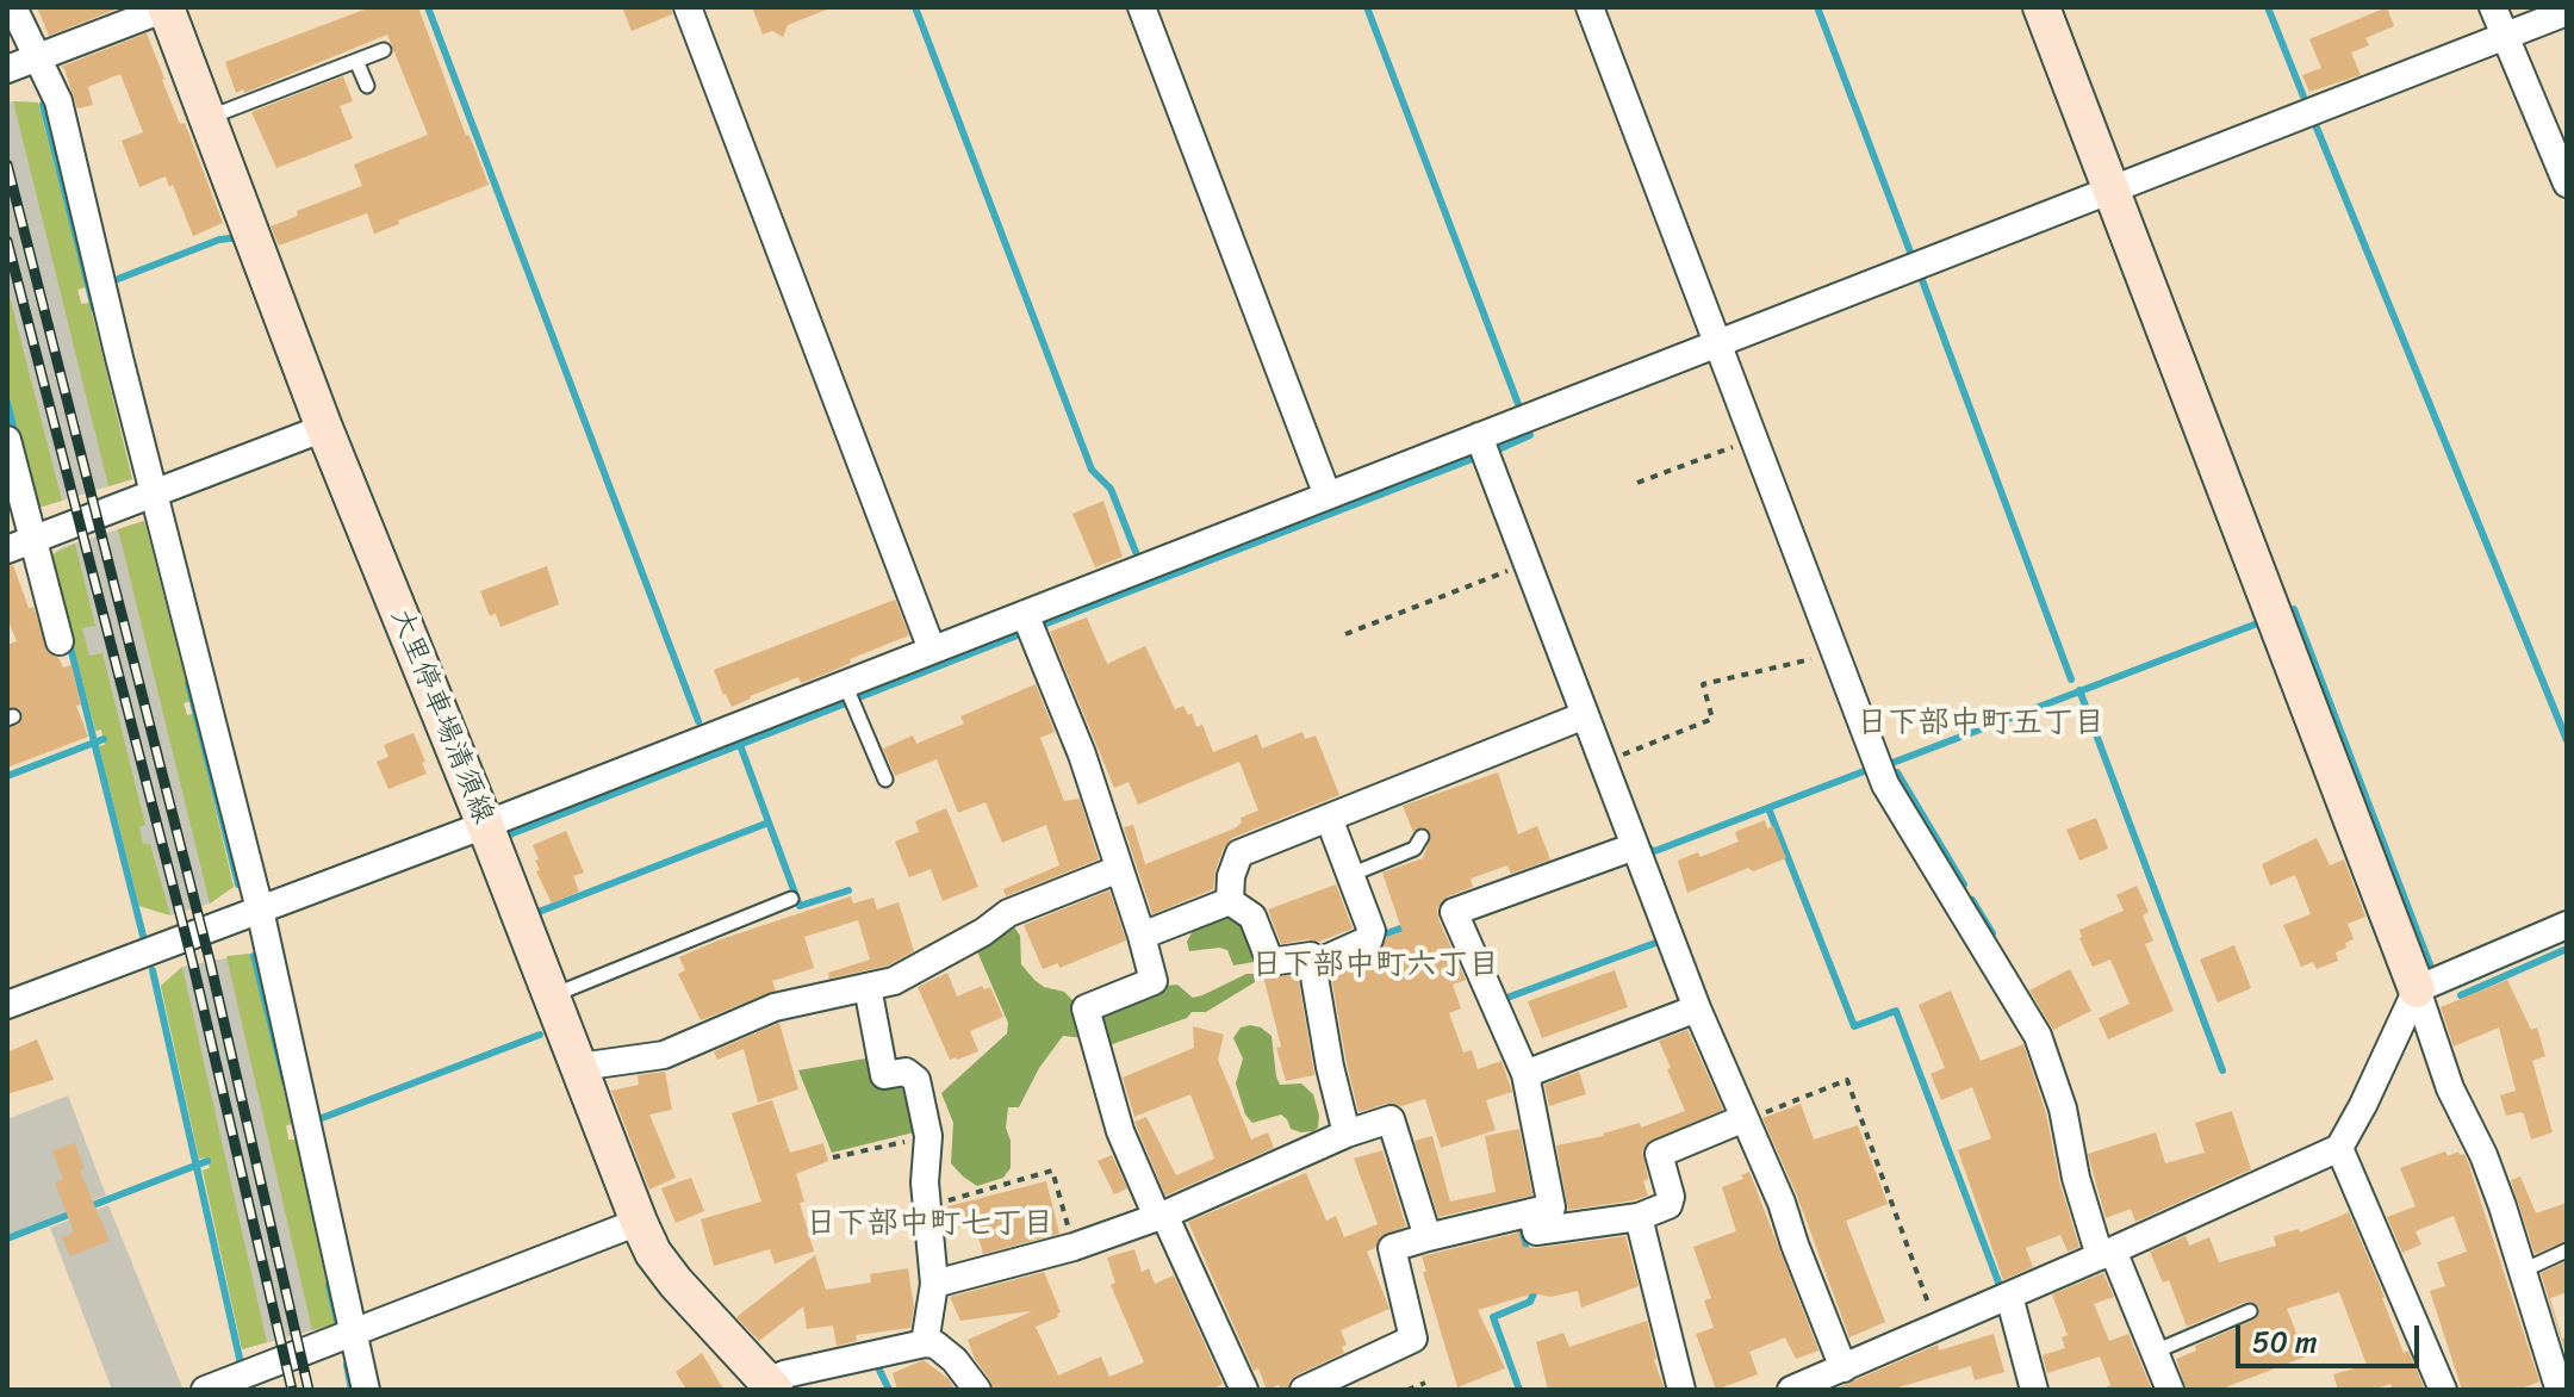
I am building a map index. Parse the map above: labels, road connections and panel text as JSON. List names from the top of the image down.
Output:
{
  "streets": {
    "main road": ["大里停車場清須線"]
  },
  "districts": ["日下部中町五丁目", "日下部中町六丁目", "日下部中町七丁目"],
  "scale_bar": "50 m"
}
